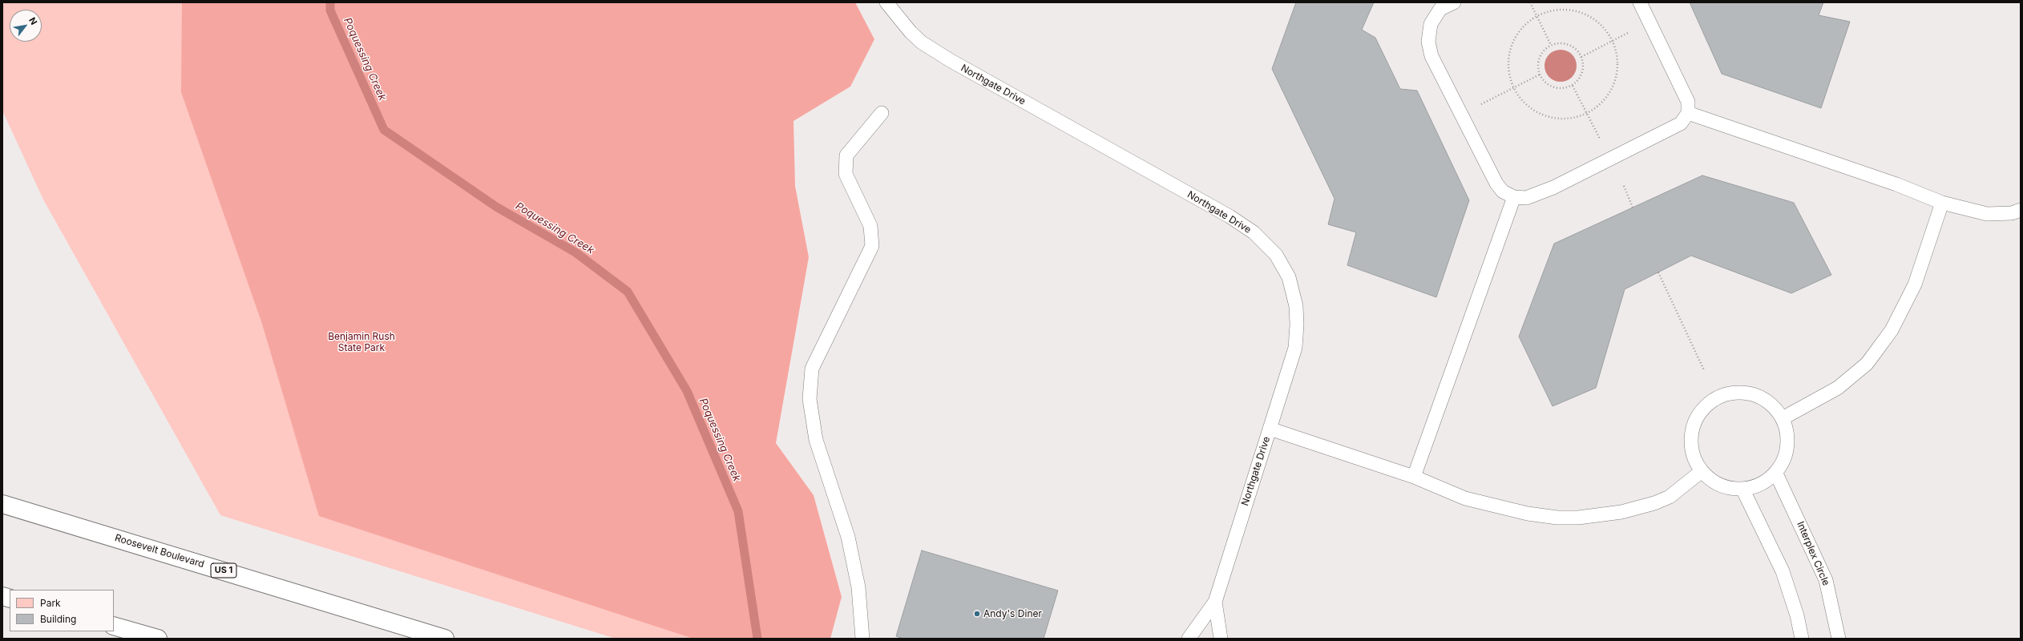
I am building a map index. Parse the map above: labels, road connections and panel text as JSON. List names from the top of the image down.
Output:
{
  "streets": {
    "highway": ["Roosevelt Boulevard", "US 1"],
    "lane": ["Northgate Drive", "Interplex Circle"]
  },
  "water": ["Poquessing Creek"],
  "parks": ["Benjamin Rush State Park"],
  "places": ["Andy's Diner"],
  "legend": ["Park", "Building"],
  "north": "top right"
}
